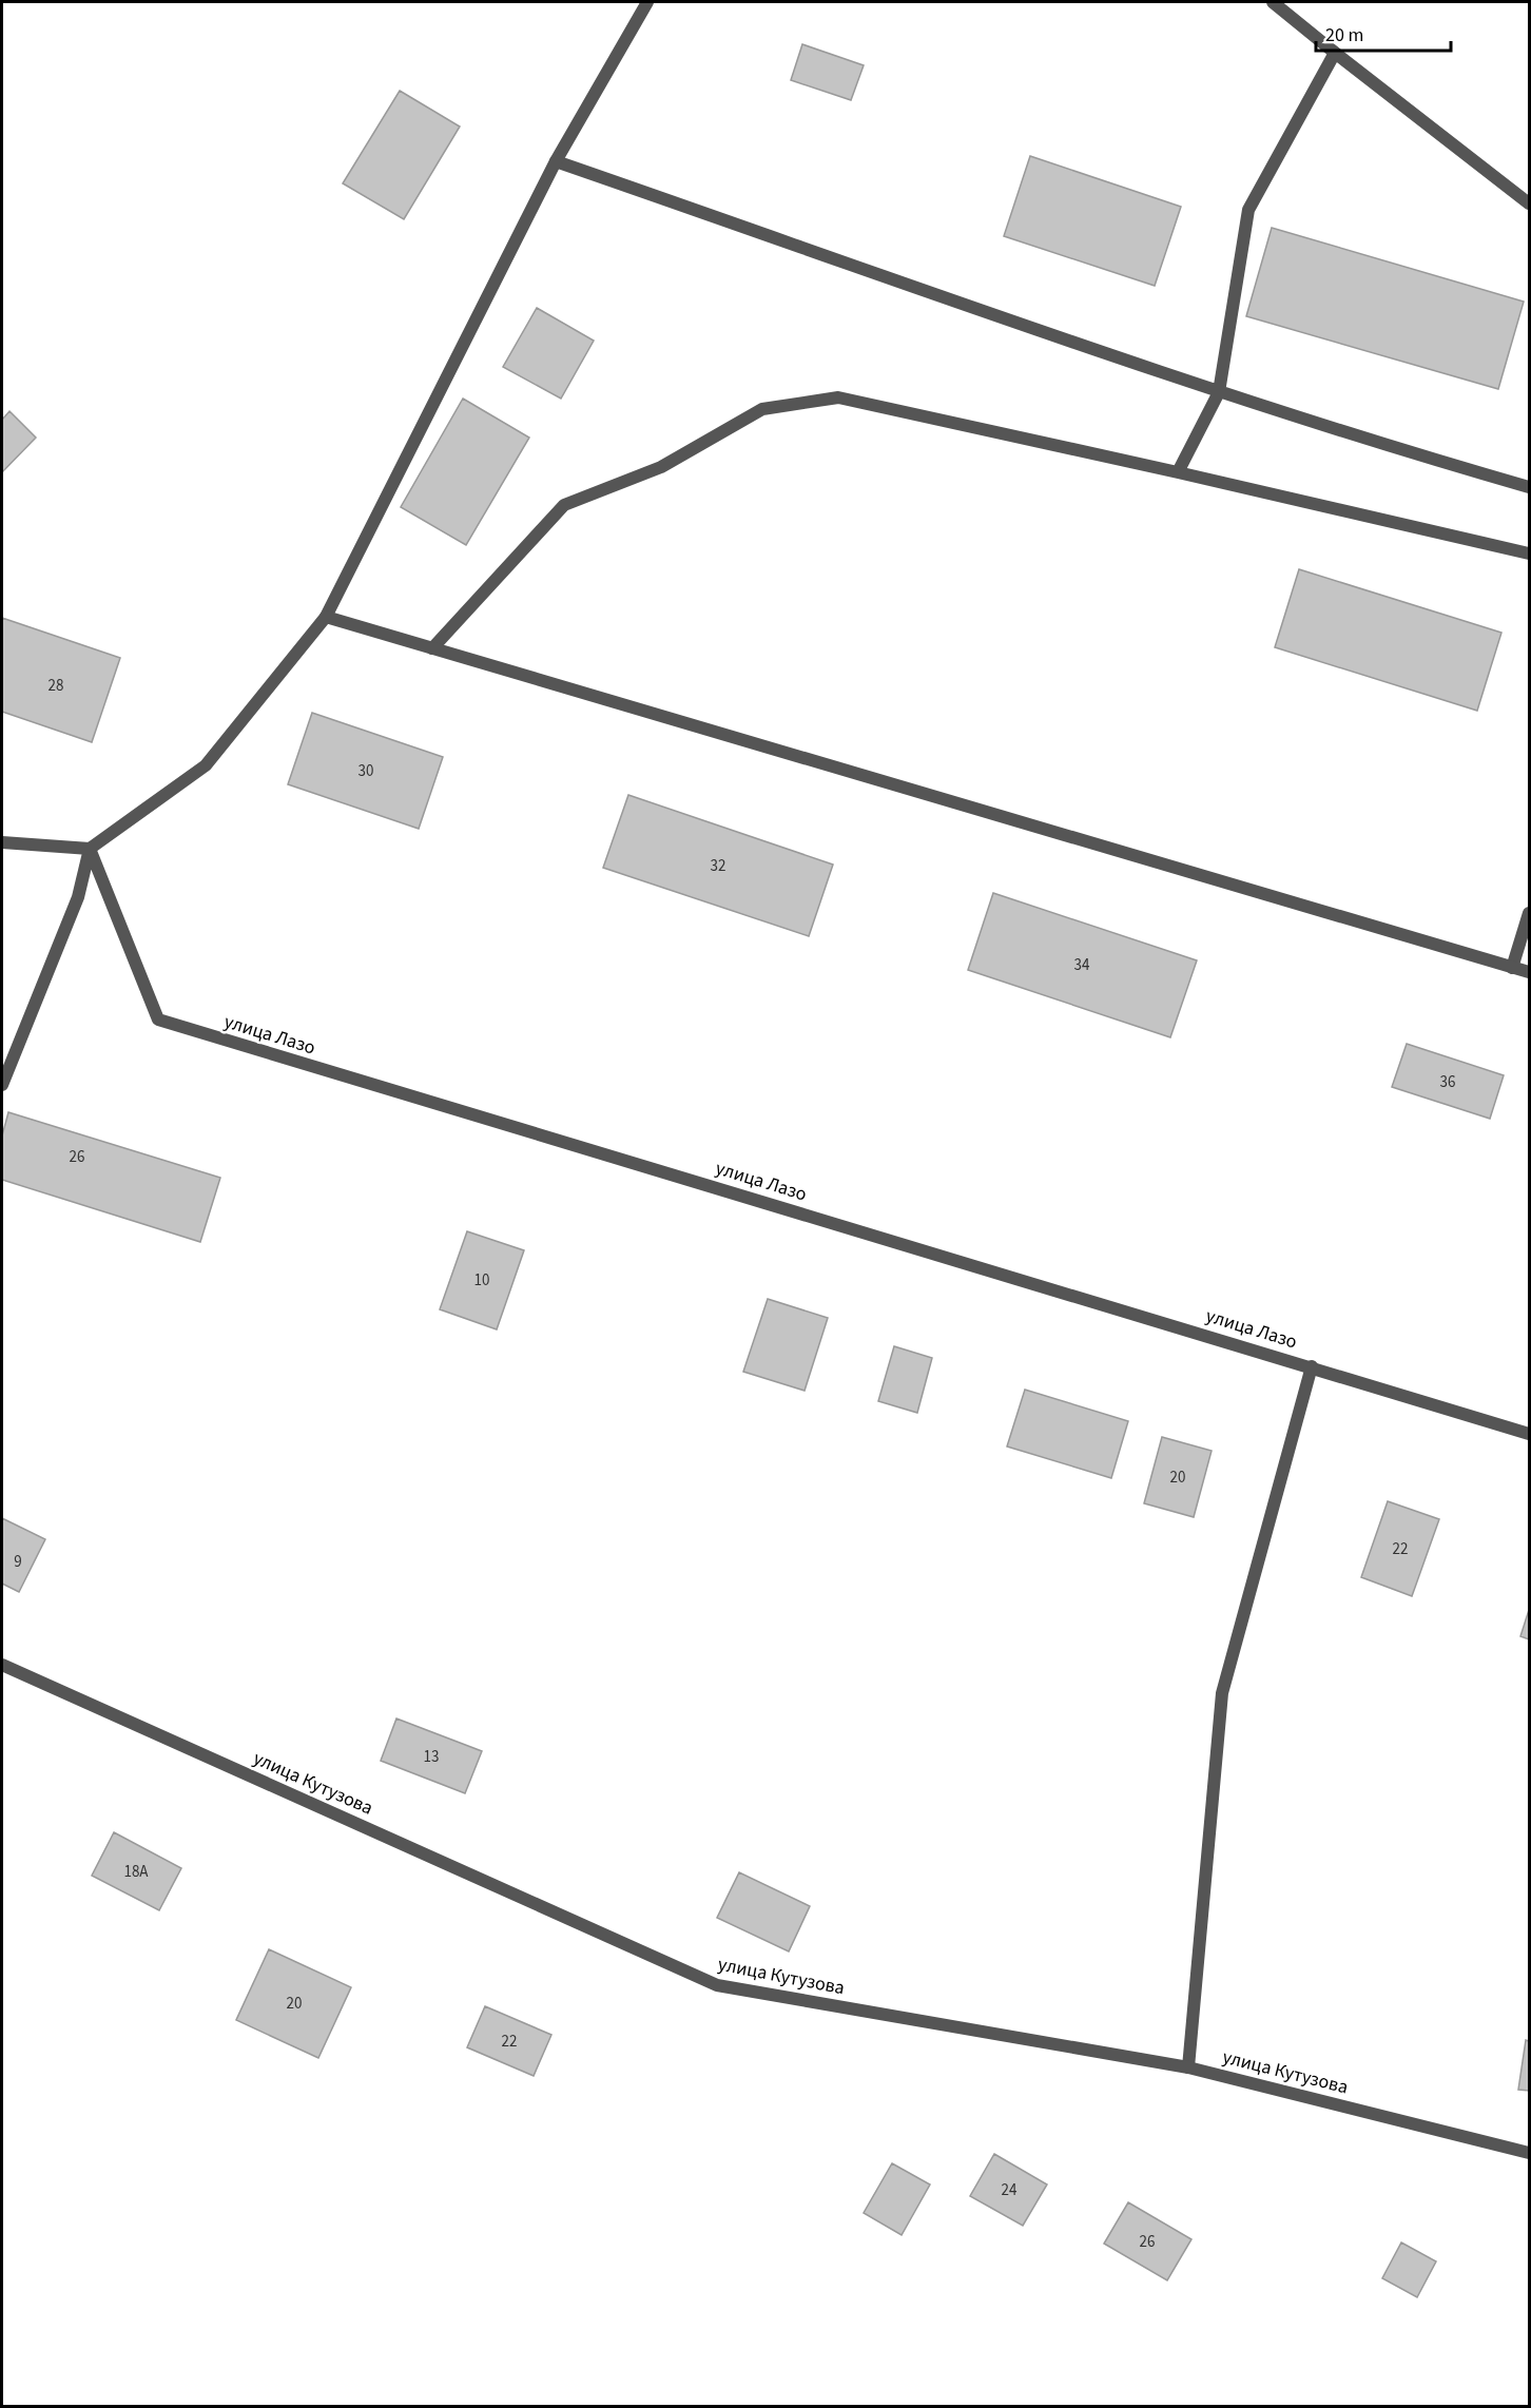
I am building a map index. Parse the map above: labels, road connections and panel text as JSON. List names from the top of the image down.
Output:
{
  "streets": {
    "street": ["улица Лазо", "улица Кутузова"]
  },
  "house_numbers": [
    "28",
    "30",
    "32",
    "34",
    "36",
    "26",
    "10",
    "20",
    "22",
    "9",
    "13",
    "18А",
    "20",
    "22",
    "24",
    "26"
  ],
  "scale_bar": "20 m"
}
